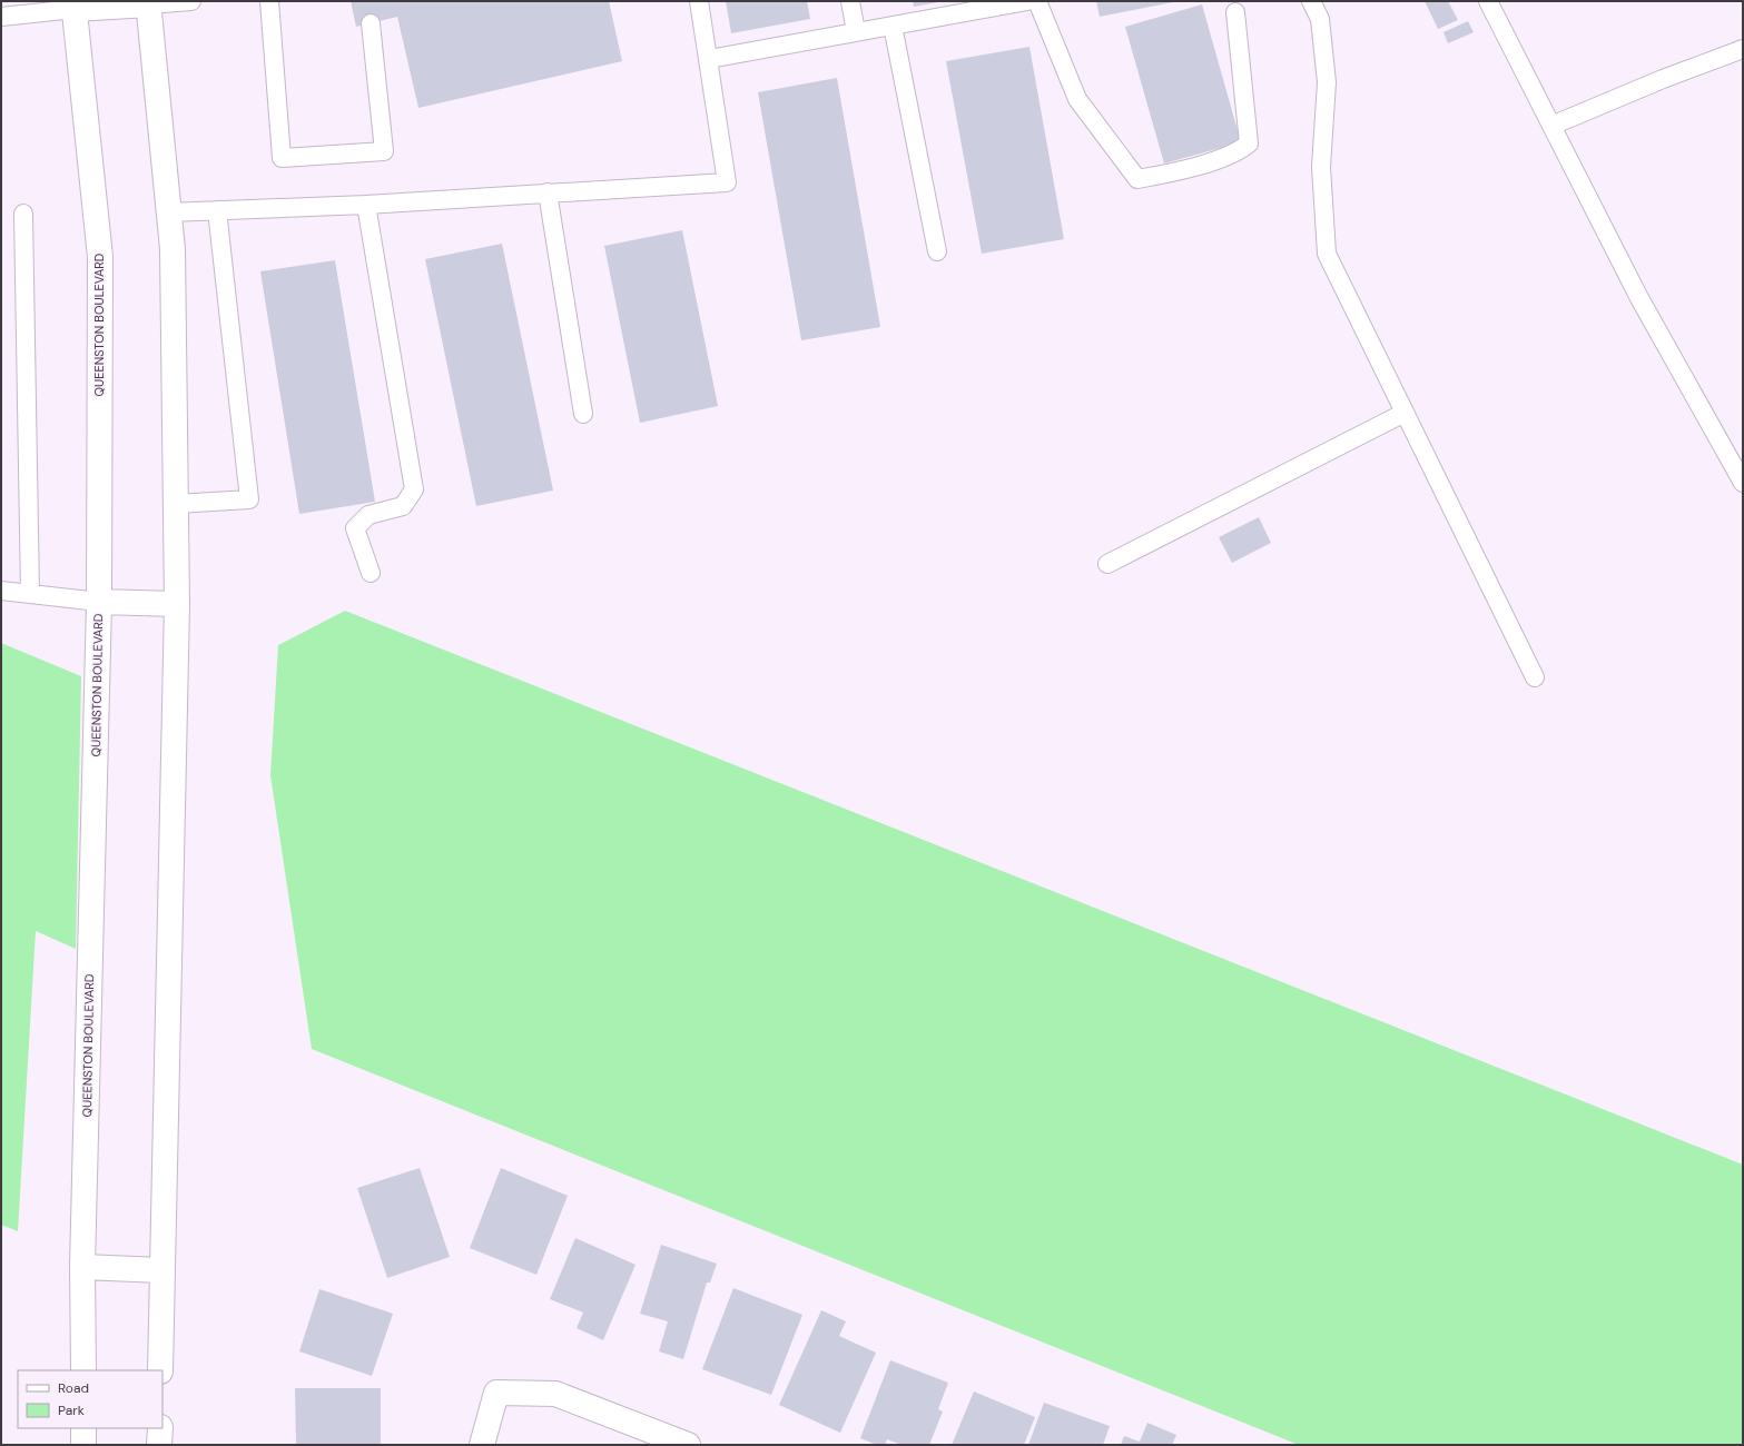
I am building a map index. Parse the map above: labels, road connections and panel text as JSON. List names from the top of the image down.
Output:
{
  "streets": {
    "main road": ["QUEENSTON BOULEVARD"]
  },
  "legend": ["Road", "Park"]
}
